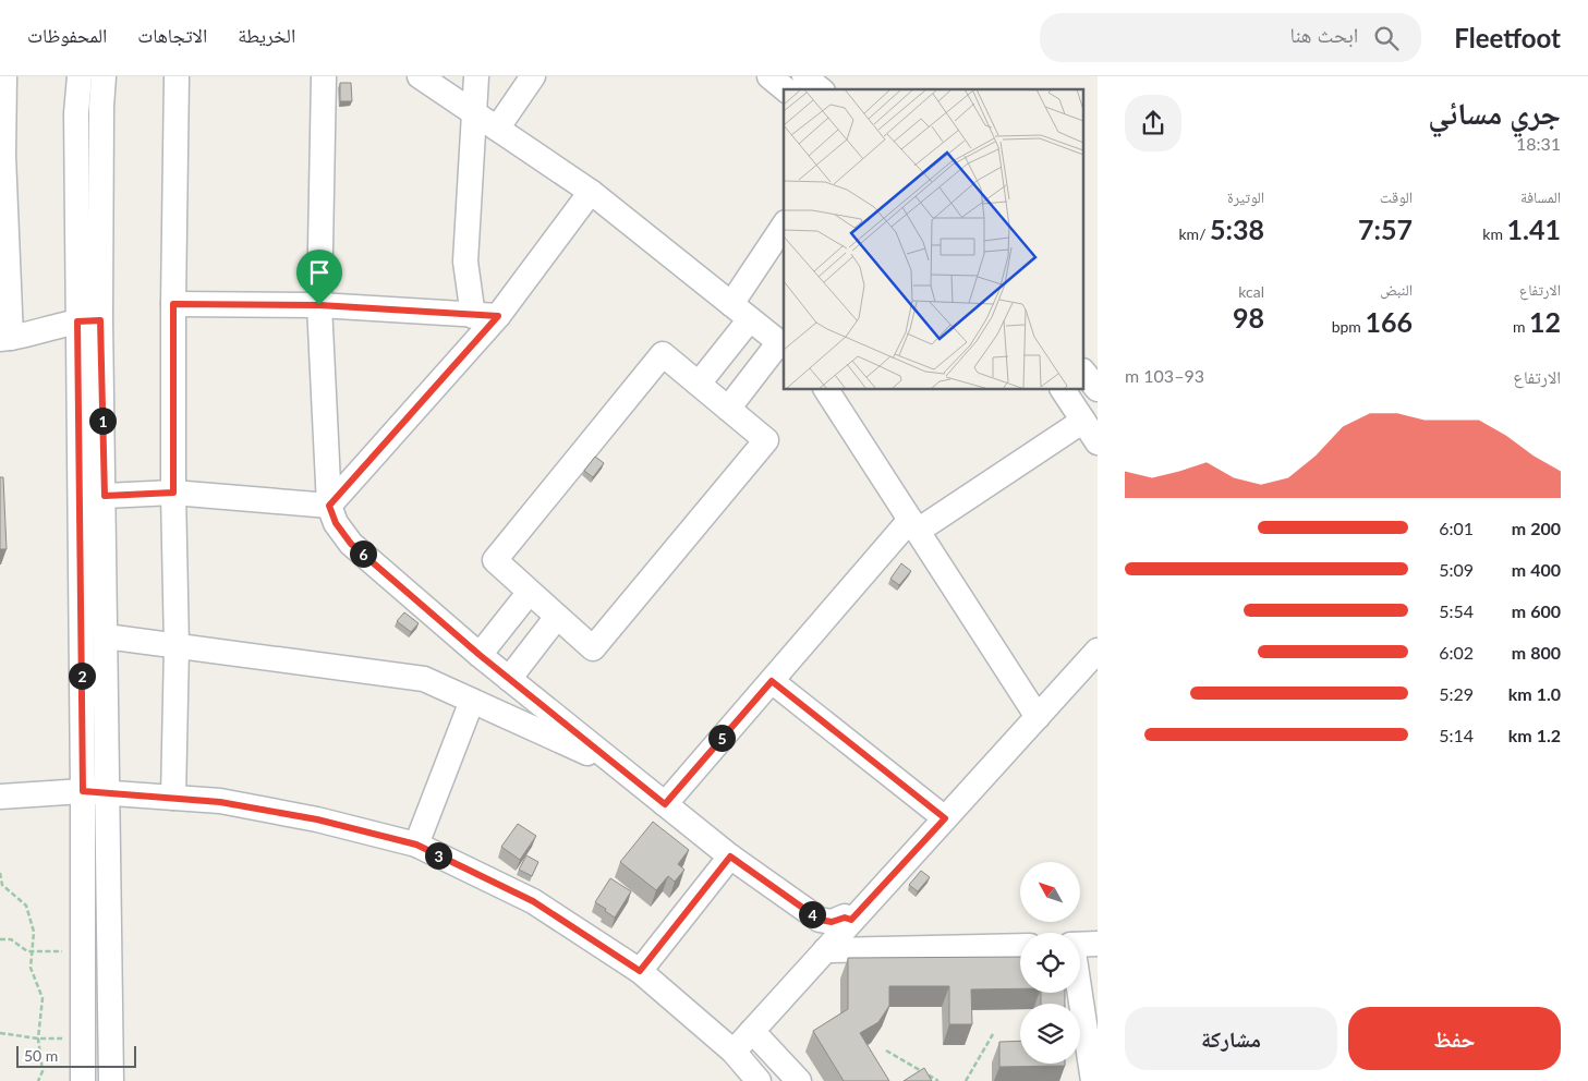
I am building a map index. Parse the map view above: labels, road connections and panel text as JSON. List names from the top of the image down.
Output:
{
  "scale_bar": "50 m",
  "north": "top left",
  "page": {
    "header": "Fleetfoot",
    "search": "ابحث هنا",
    "nav": ["الخريطة", "الاتجاهات", "المحفوظات"],
    "heading": ["جري مسائي", "18:31"],
    "stats": [
      ["المسافة", "1.41 km"],
      ["الوقت", "7:57"],
      ["الوتيرة", "5:38 /km"],
      ["الارتفاع", "12 m"],
      ["النبض", "166 bpm"],
      ["kcal", "98"]
    ],
    "chart": ["الارتفاع", "93–103 m"],
    "pins": [
      "1",
      "6",
      "2",
      "5",
      "3",
      "4"
    ],
    "list": [
      {
        "name": "200 m",
        "note": "6:01"
      },
      {
        "name": "400 m",
        "note": "5:09"
      },
      {
        "name": "600 m",
        "note": "5:54"
      },
      {
        "name": "800 m",
        "note": "6:02"
      },
      {
        "name": "1.0 km",
        "note": "5:29"
      },
      {
        "name": "1.2 km",
        "note": "5:14"
      }
    ],
    "buttons": ["حفظ", "مشاركة"],
    "scale": "50 m"
  }
}
